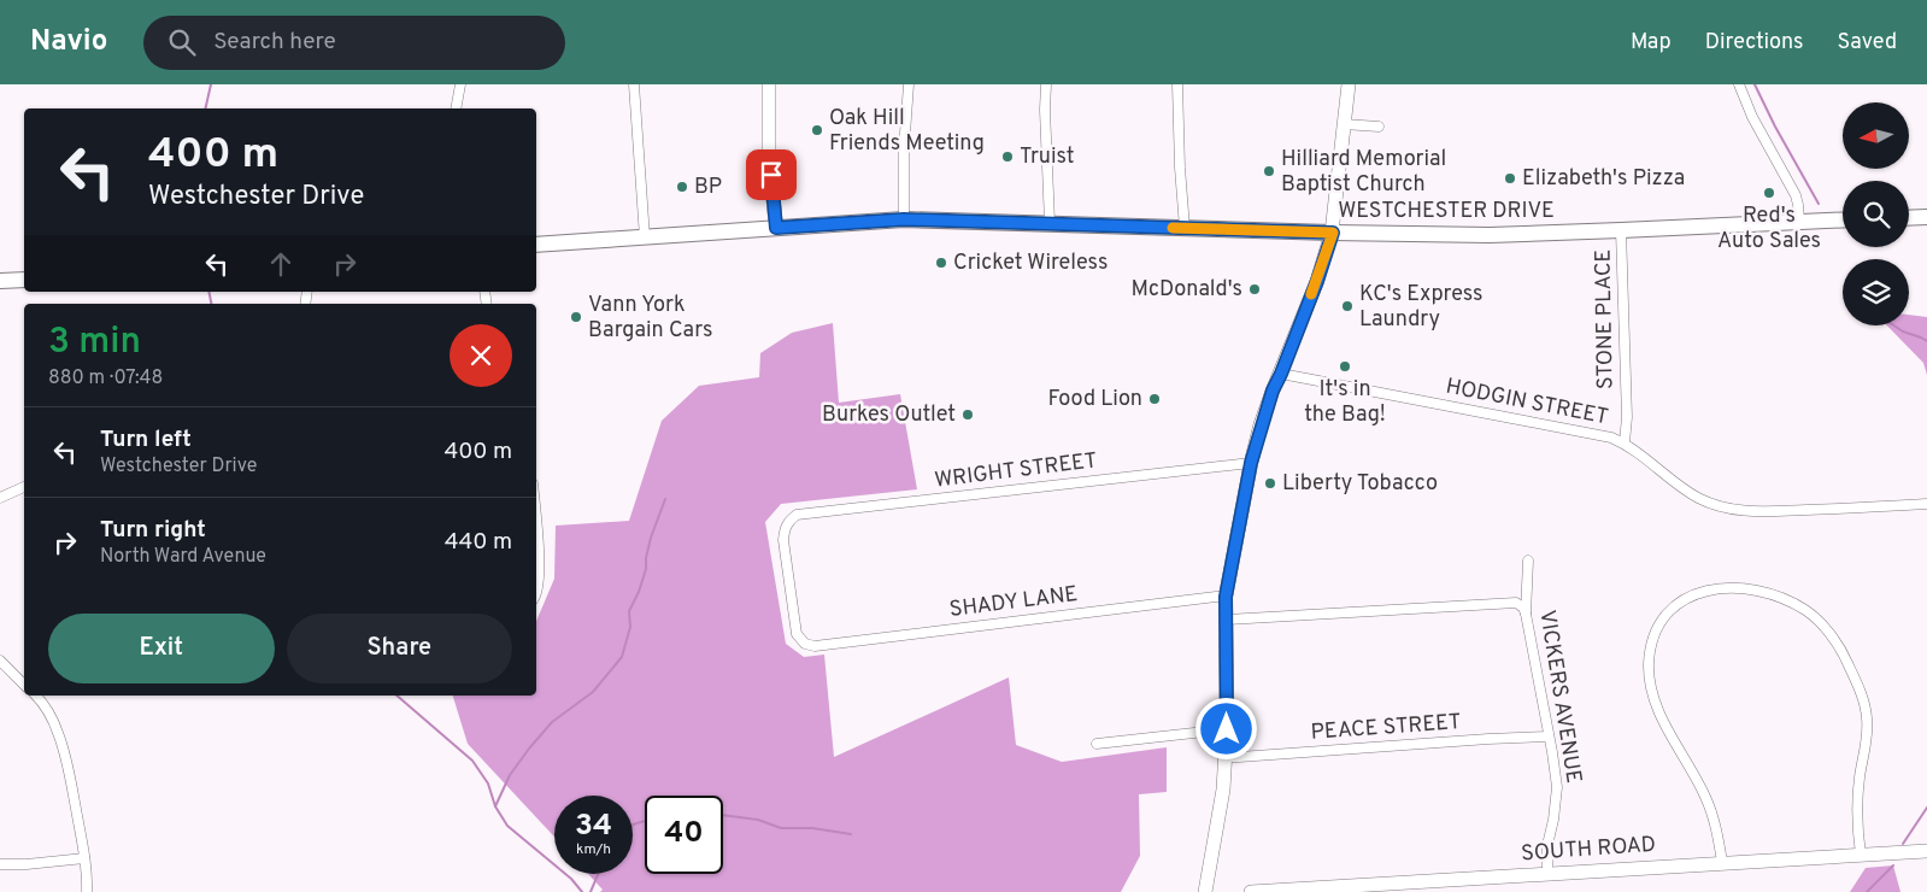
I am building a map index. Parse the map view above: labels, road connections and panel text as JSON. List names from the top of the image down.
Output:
{
  "streets": {
    "main road": ["WESTCHESTER DRIVE"],
    "street": [
      "STONE PLACE",
      "HODGIN STREET",
      "WRIGHT STREET",
      "SHADY LANE",
      "VICKERS AVENUE",
      "PEACE STREET",
      "SOUTH ROAD"
    ]
  },
  "crossings": [
    ["WESTCHESTER DRIVE", "STONE PLACE"],
    ["STONE PLACE", "HODGIN STREET"],
    ["WRIGHT STREET", "SHADY LANE"],
    ["VICKERS AVENUE", "PEACE STREET"],
    ["VICKERS AVENUE", "SOUTH ROAD"]
  ],
  "places": [
    "Oak Hill Friends Meeting",
    "Truist",
    "Hilliard Memorial Baptist Church",
    "Elizabeth's Pizza",
    "BP",
    "Red's Auto Sales",
    "Cricket Wireless",
    "McDonald's",
    "KC's Express Laundry",
    "Vann York Bargain Cars",
    "It's in the Bag!",
    "Food Lion",
    "Burkes Outlet",
    "Liberty Tobacco"
  ],
  "north": "left",
  "page": {
    "header": "Navio",
    "search": "Search here",
    "nav": ["Map", "Directions", "Saved"],
    "turn": ["400 m", "Westchester Drive"],
    "heading": ["3 min", "880 m · 07:48"],
    "list": [
      {
        "name": "Turn left",
        "note": "Westchester Drive",
        "value": "400 m"
      },
      {
        "name": "Turn right",
        "note": "North Ward Avenue",
        "value": "440 m"
      }
    ],
    "buttons": ["Exit", "Share"],
    "speed": "34 km/h",
    "limit": "40"
  }
}
